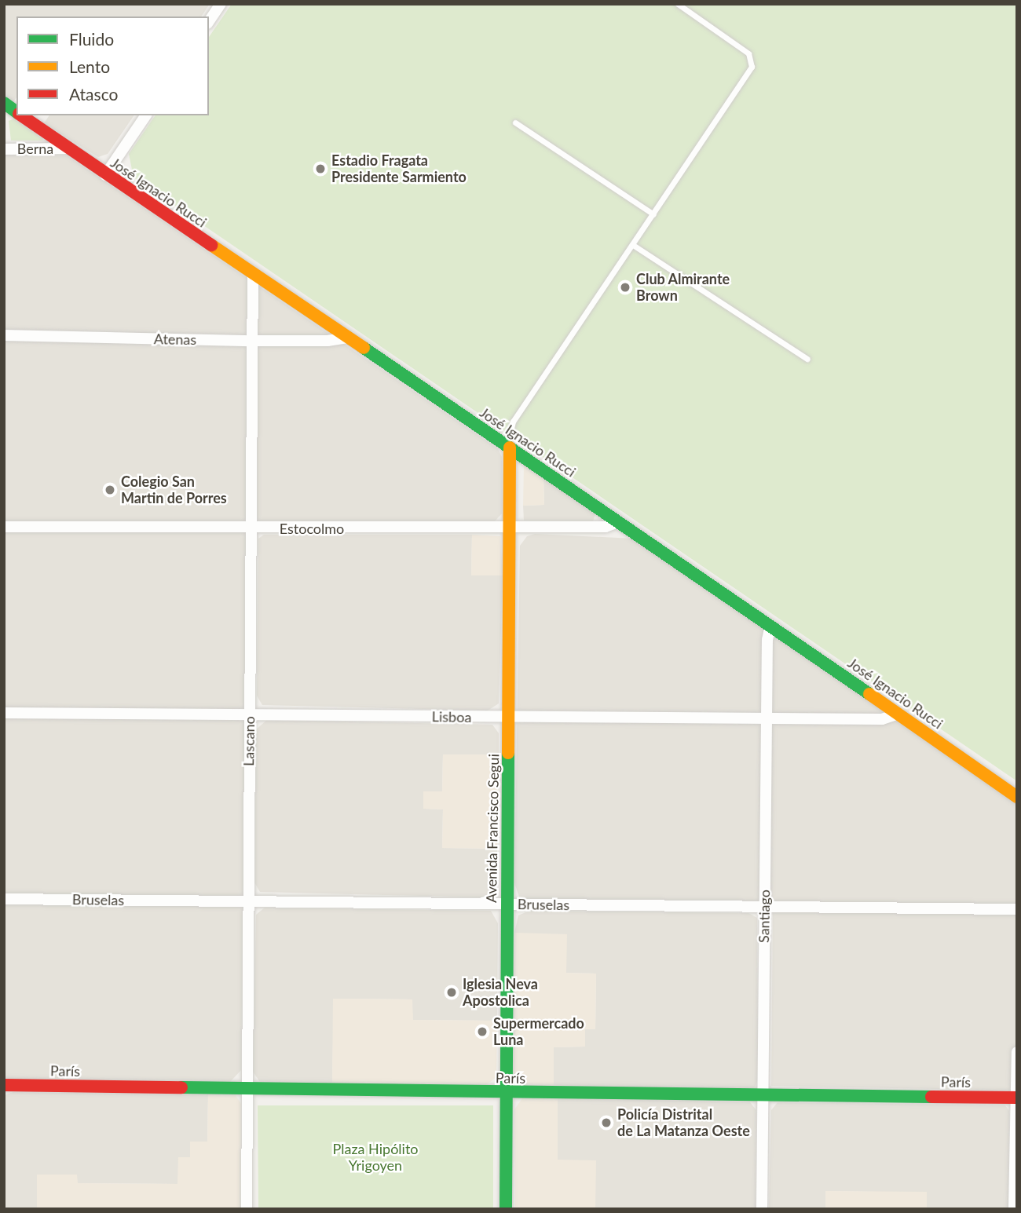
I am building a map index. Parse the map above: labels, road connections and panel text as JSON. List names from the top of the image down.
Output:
{
  "streets": {
    "street": [
      "Berna",
      "José Ignacio Rucci",
      "Atenas",
      "Estocolmo",
      "Lisboa",
      "Lascano",
      "Avenida Francisco Segui",
      "Bruselas",
      "Santiago",
      "París"
    ]
  },
  "crossings": [
    ["Berna", "José Ignacio Rucci"],
    ["José Ignacio Rucci", "Atenas"],
    ["José Ignacio Rucci", "Estocolmo"],
    ["José Ignacio Rucci", "Lisboa"],
    ["José Ignacio Rucci", "Lascano"],
    ["José Ignacio Rucci", "Avenida Francisco Segui"],
    ["José Ignacio Rucci", "Santiago"],
    ["Atenas", "Lascano"],
    ["Estocolmo", "Lascano"],
    ["Estocolmo", "Avenida Francisco Segui"],
    ["Lisboa", "Lascano"],
    ["Lisboa", "Avenida Francisco Segui"],
    ["Lisboa", "Santiago"],
    ["Lascano", "Bruselas"],
    ["Lascano", "París"],
    ["Avenida Francisco Segui", "Bruselas"],
    ["Avenida Francisco Segui", "París"],
    ["Bruselas", "Santiago"],
    ["Santiago", "París"]
  ],
  "parks": ["Plaza Hipólito Yrigoyen"],
  "places": [
    "Estadio Fragata Presidente Sarmiento",
    "Club Almirante Brown",
    "Colegio San Martin de Porres",
    "Iglesia Neva Apostolica",
    "Supermercado Luna",
    "Policía Distrital de La Matanza Oeste"
  ],
  "legend": ["Fluido", "Lento", "Atasco"]
}
